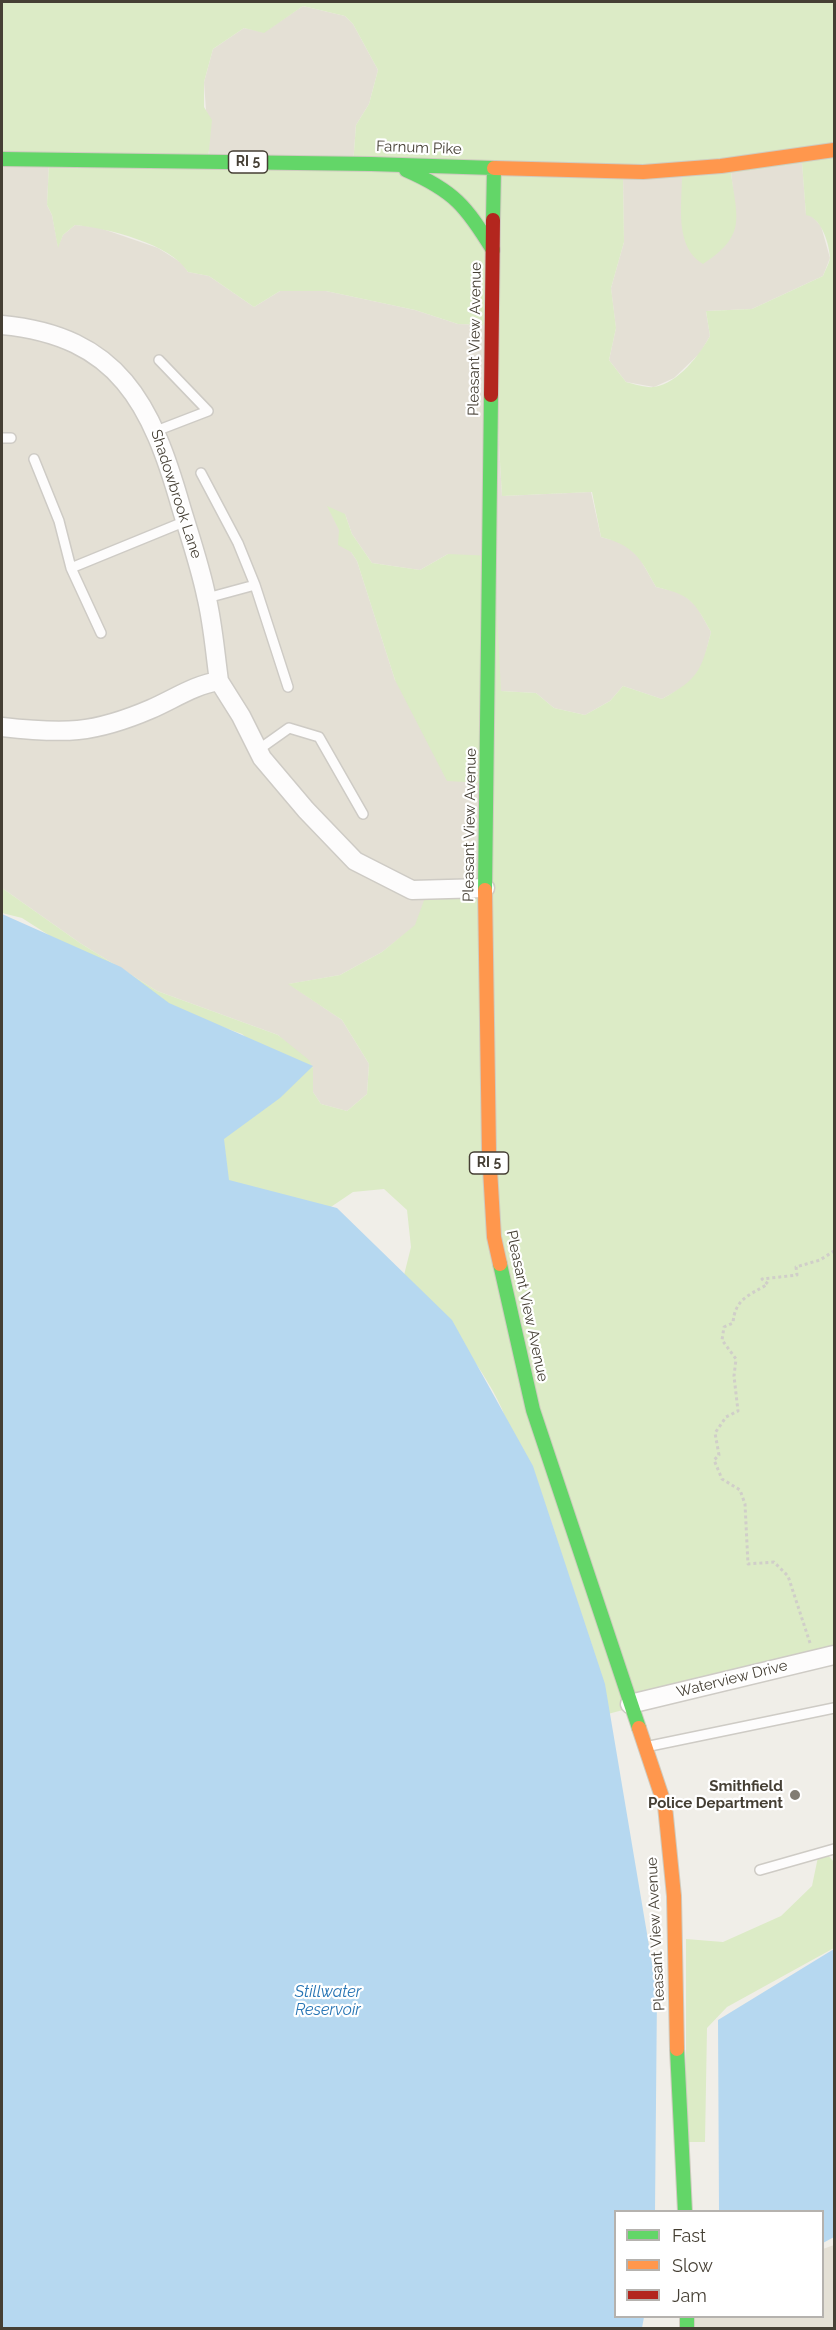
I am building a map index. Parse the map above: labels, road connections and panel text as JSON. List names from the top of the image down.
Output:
{
  "streets": {
    "main road": ["Farnum Pike", "RI 5", "Pleasant View Avenue"],
    "street": ["Shadowbrook Lane", "Waterview Drive"]
  },
  "crossings": [
    ["Farnum Pike", "Pleasant View Avenue"],
    ["Pleasant View Avenue", "Shadowbrook Lane"],
    ["Pleasant View Avenue", "Waterview Drive"]
  ],
  "water": ["Stillwater Reservoir"],
  "places": ["Smithfield Police Department"],
  "legend": ["Fast", "Slow", "Jam"]
}
